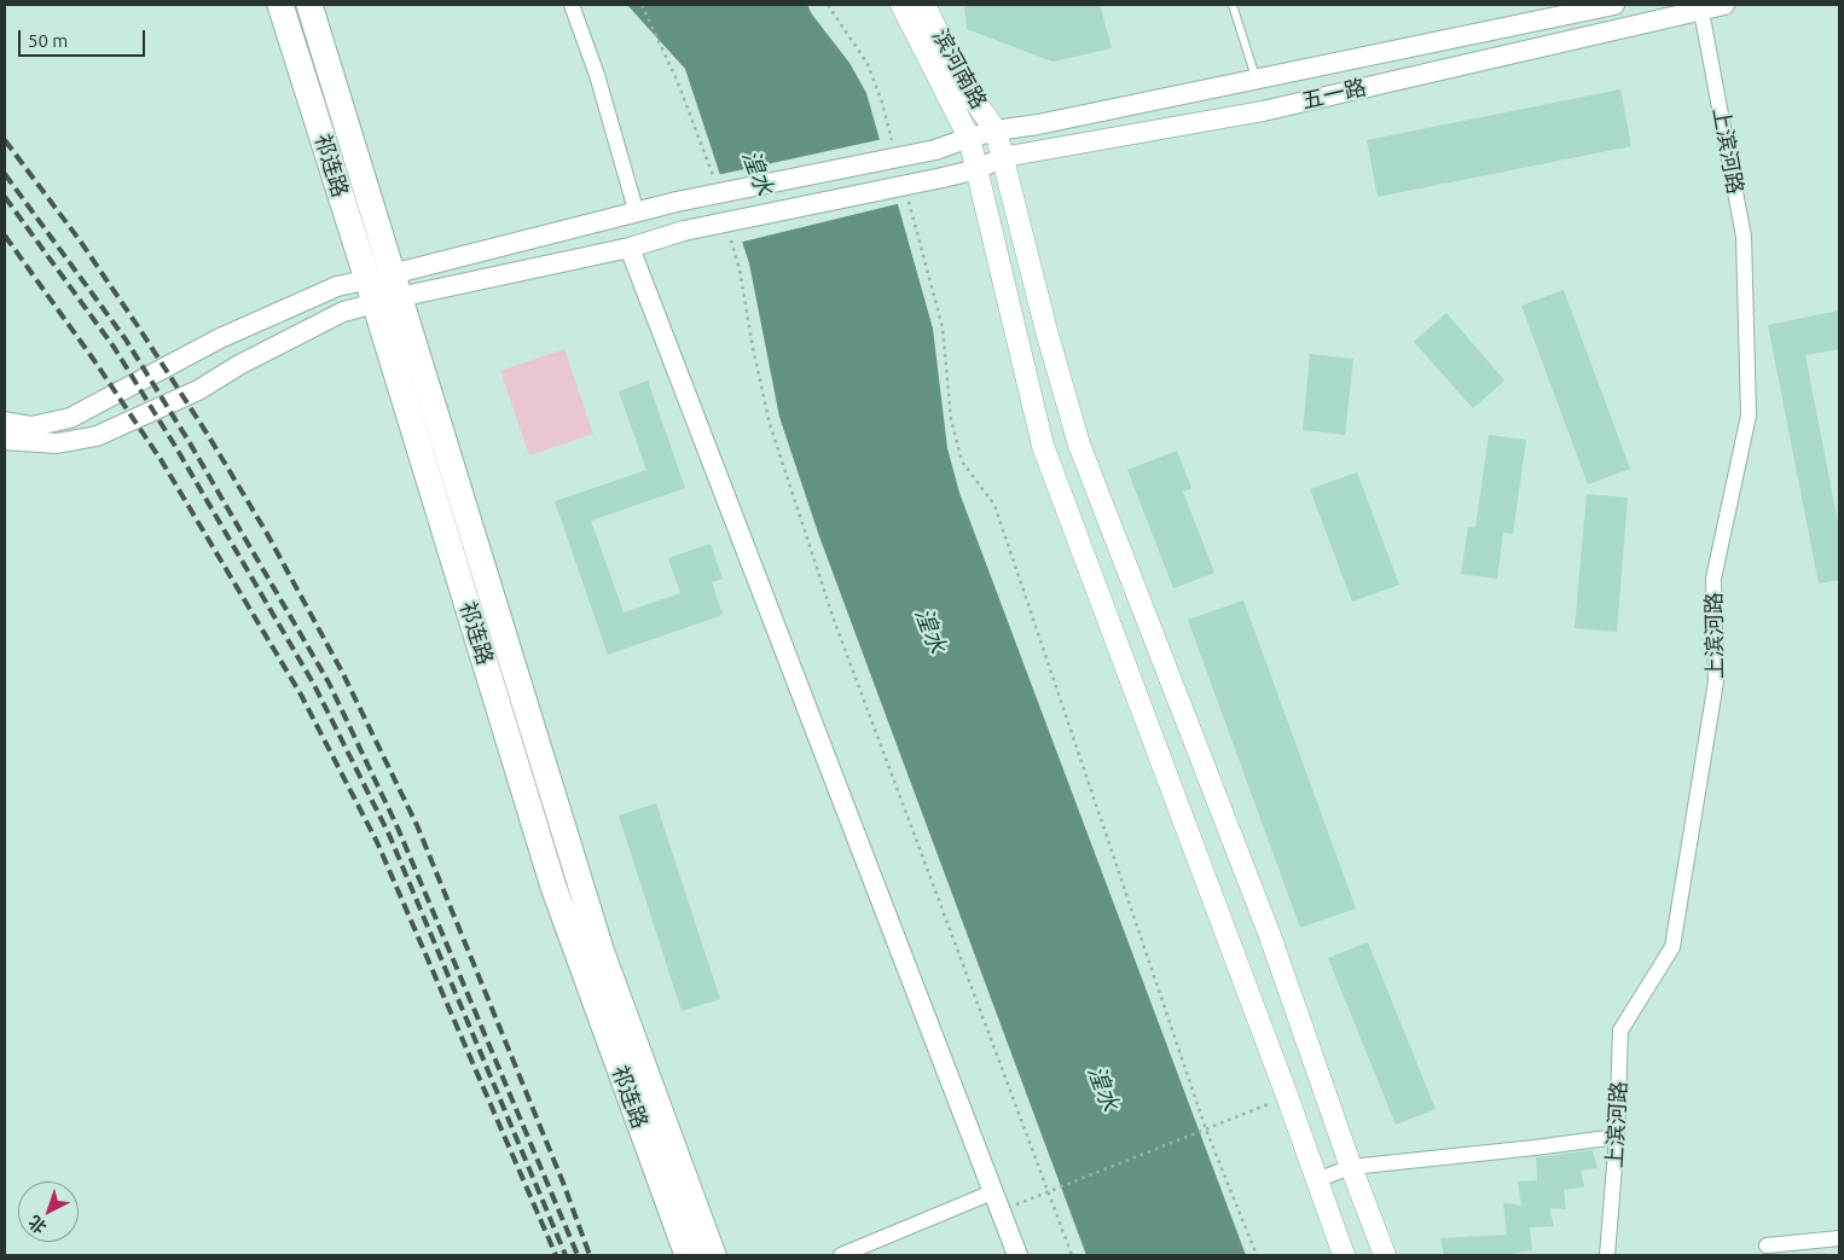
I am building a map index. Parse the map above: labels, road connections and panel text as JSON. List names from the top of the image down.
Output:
{
  "streets": {
    "highway": ["祁连路"],
    "main road": ["滨河南路"],
    "street": ["五一路", "上滨河路"]
  },
  "crossings": [
    ["滨河南路", "五一路"],
    ["五一路", "上滨河路"],
    ["五一路", "祁连路"]
  ],
  "water": ["湟水"],
  "scale_bar": "50 m",
  "north": "bottom left"
}
